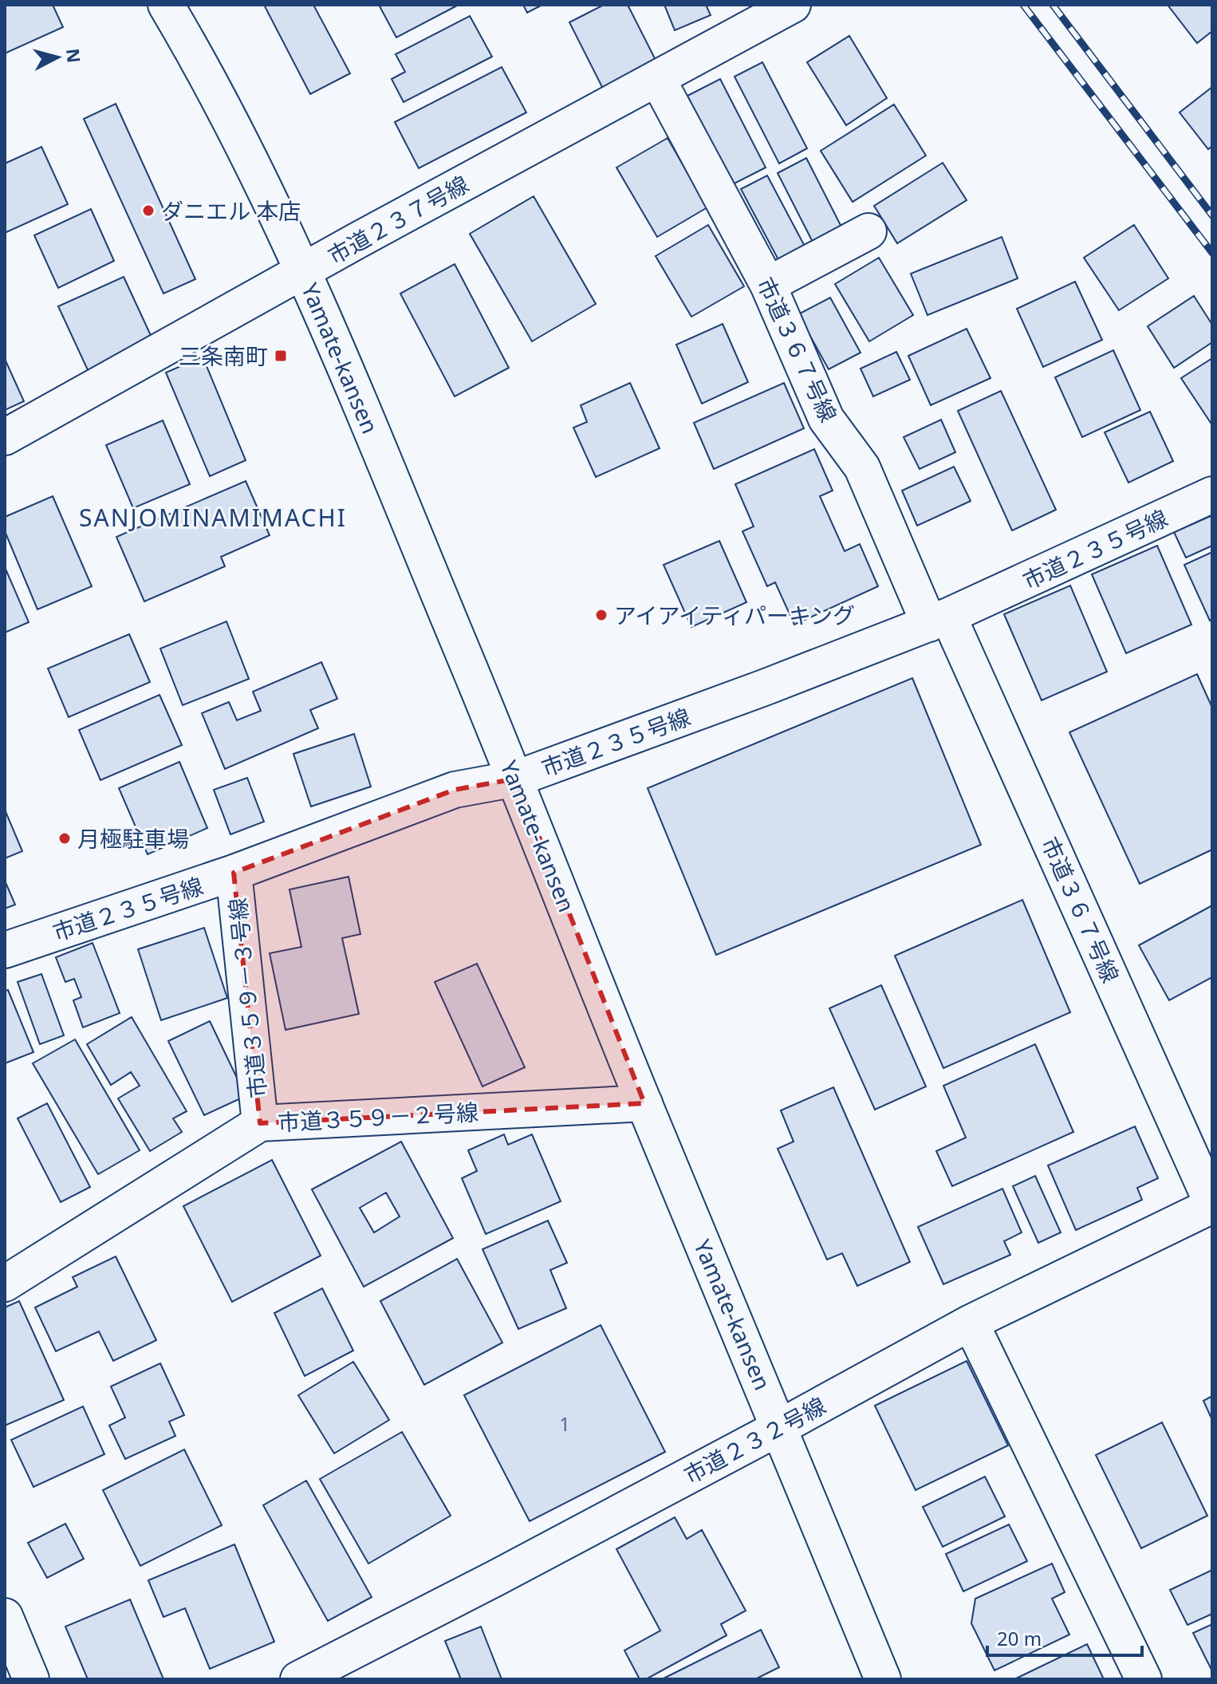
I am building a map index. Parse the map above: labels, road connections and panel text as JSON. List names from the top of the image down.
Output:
{
  "streets": {
    "street": [
      "市道２３７号線",
      "市道３６７号線",
      "Yamate-kansen",
      "市道２３５号線",
      "市道３５９－３号線",
      "市道３５９－２号線",
      "市道２３２号線"
    ]
  },
  "crossings": [
    ["市道２３７号線", "市道３６７号線"],
    ["市道２３７号線", "Yamate-kansen"],
    ["市道３６７号線", "市道２３５号線"],
    ["市道３６７号線", "市道２３２号線"],
    ["Yamate-kansen", "市道２３５号線"],
    ["Yamate-kansen", "市道３５９－２号線"],
    ["Yamate-kansen", "市道２３２号線"],
    ["市道２３５号線", "市道３５９－３号線"],
    ["市道３５９－３号線", "市道３５９－２号線"]
  ],
  "districts": ["SANJOMINAMIMACHI"],
  "places": {
    "other": ["ダニエル 本店", "アイアイティパーキング", "月極駐車場"],
    "transit": ["三条南町"]
  },
  "house_numbers": ["1"],
  "scale_bar": "20 m",
  "north": "right"
}
